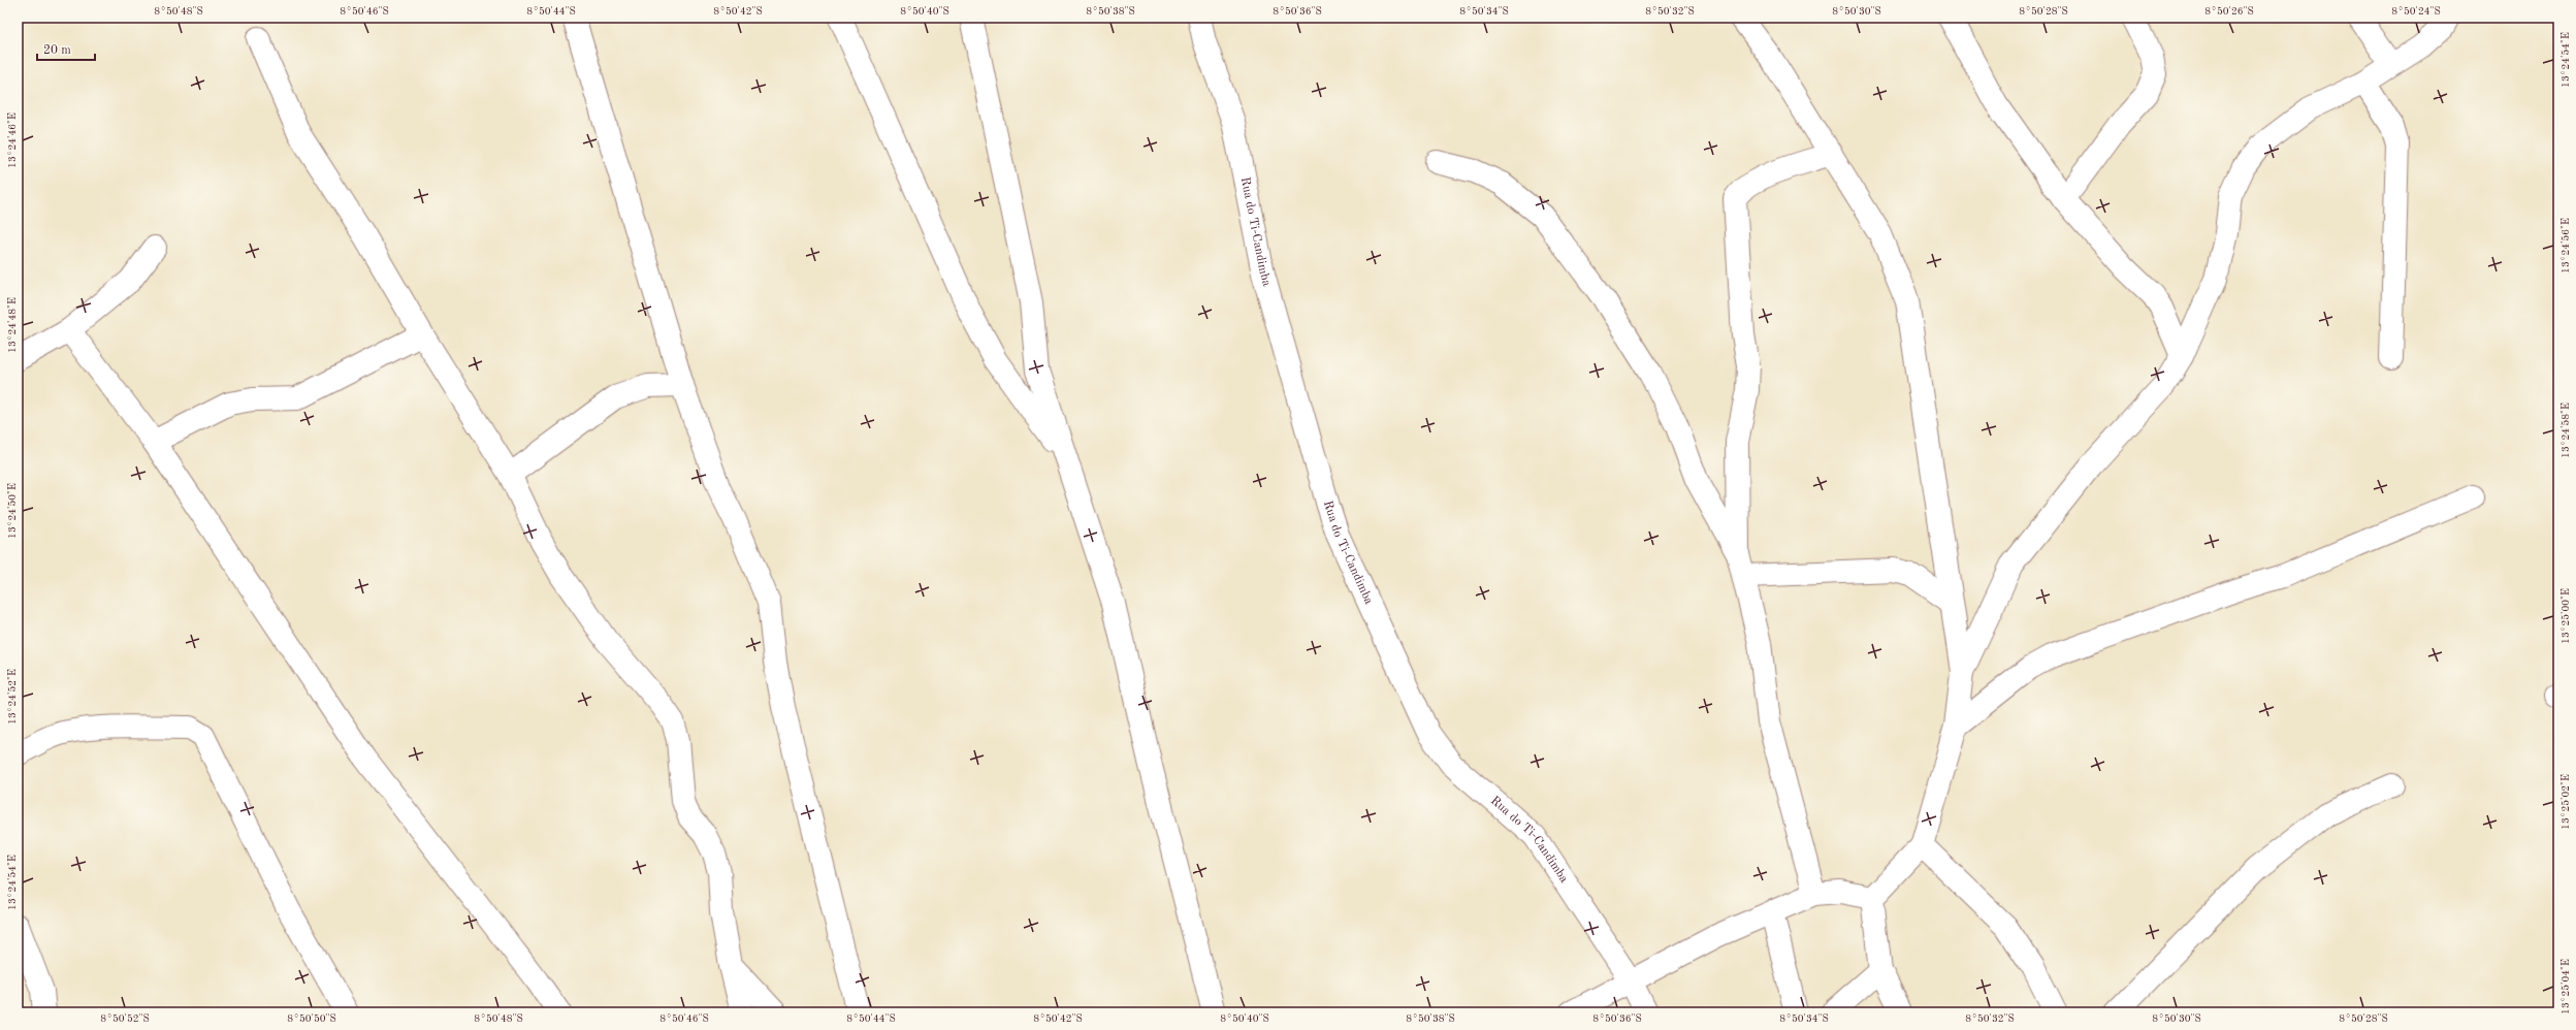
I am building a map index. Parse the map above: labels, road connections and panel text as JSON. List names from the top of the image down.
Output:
{
  "streets": {
    "street": ["Rua do Ti-Candimba"]
  },
  "scale_bar": "20 m",
  "coordinates": [
    "8°50'48\"S",
    "8°50'46\"S",
    "8°50'44\"S",
    "8°50'42\"S",
    "8°50'40\"S",
    "8°50'38\"S",
    "8°50'36\"S",
    "8°50'34\"S",
    "8°50'32\"S",
    "8°50'30\"S",
    "8°50'28\"S",
    "8°50'26\"S",
    "8°50'24\"S",
    "13°24'54\"E",
    "13°24'46\"E",
    "13°24'56\"E",
    "13°24'48\"E",
    "13°24'58\"E",
    "13°24'50\"E",
    "13°25'00\"E",
    "13°24'52\"E",
    "13°25'02\"E",
    "13°25'04\"E",
    "8°50'52\"S",
    "8°50'50\"S"
  ]
}
